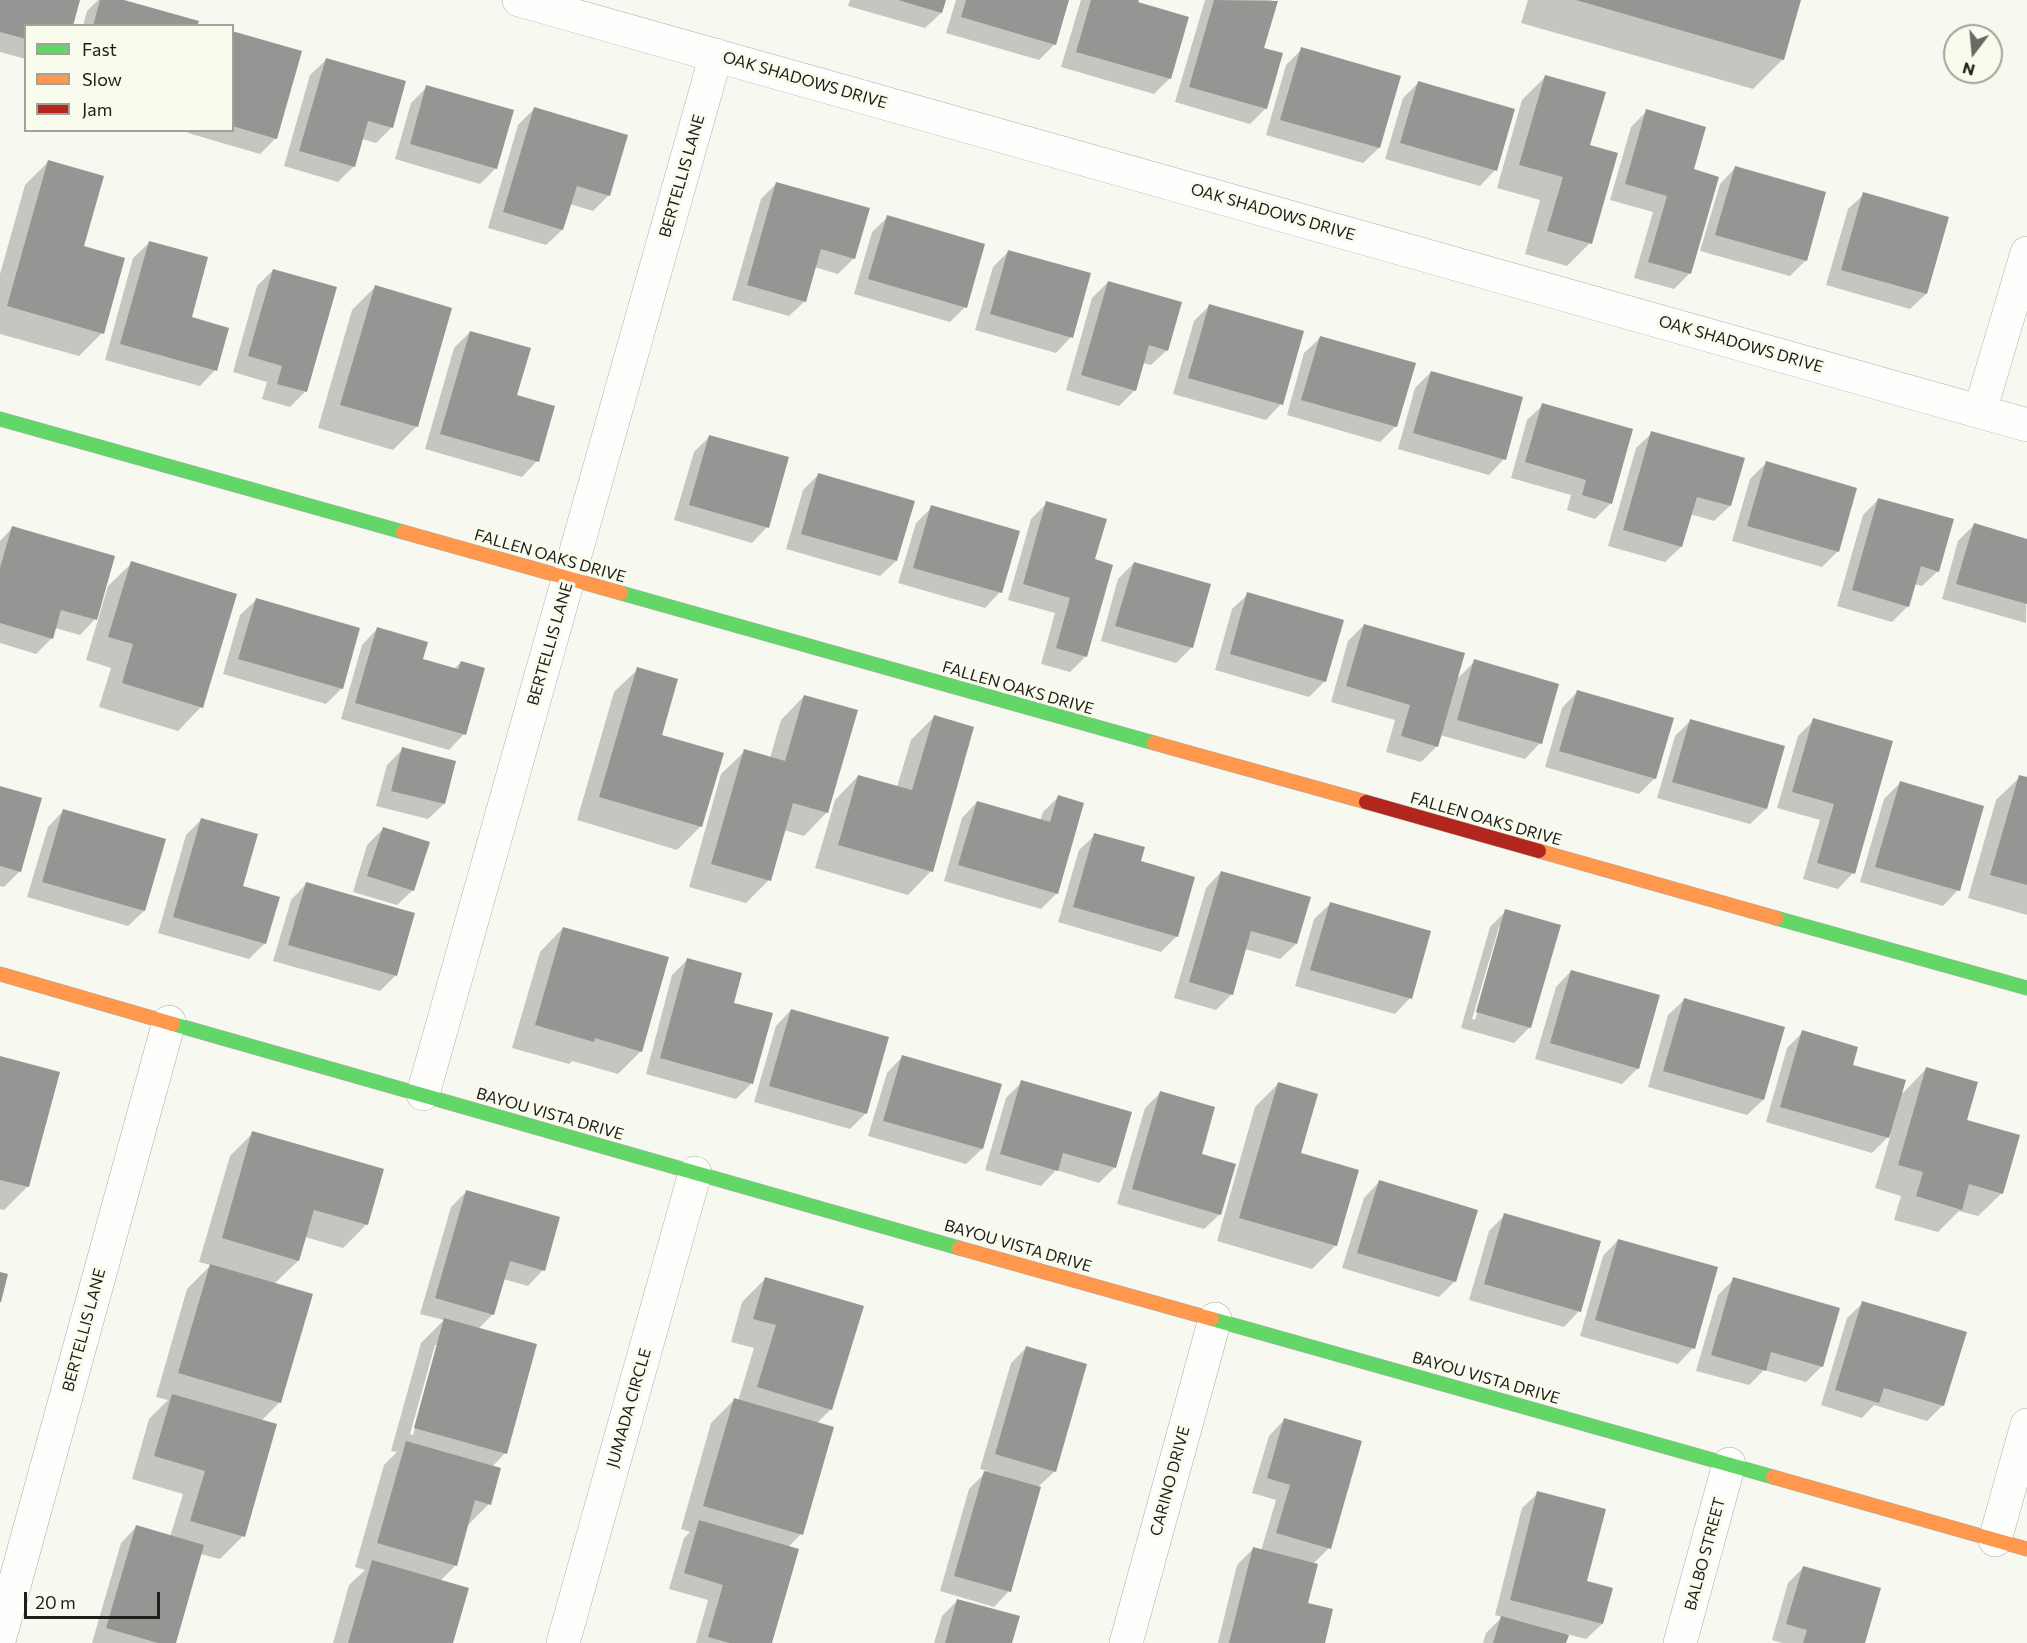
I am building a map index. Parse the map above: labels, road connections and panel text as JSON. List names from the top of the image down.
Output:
{
  "streets": {
    "street": [
      "OAK SHADOWS DRIVE",
      "BERTELLIS LANE",
      "FALLEN OAKS DRIVE",
      "BAYOU VISTA DRIVE",
      "JUMADA CIRCLE",
      "CARINO DRIVE",
      "BALBO STREET"
    ]
  },
  "crossings": [
    ["OAK SHADOWS DRIVE", "BERTELLIS LANE"],
    ["BERTELLIS LANE", "FALLEN OAKS DRIVE"],
    ["BERTELLIS LANE", "BAYOU VISTA DRIVE"],
    ["BAYOU VISTA DRIVE", "JUMADA CIRCLE"],
    ["BAYOU VISTA DRIVE", "CARINO DRIVE"],
    ["BAYOU VISTA DRIVE", "BALBO STREET"]
  ],
  "legend": ["Fast", "Slow", "Jam"],
  "scale_bar": "20 m",
  "north": "bottom"
}
